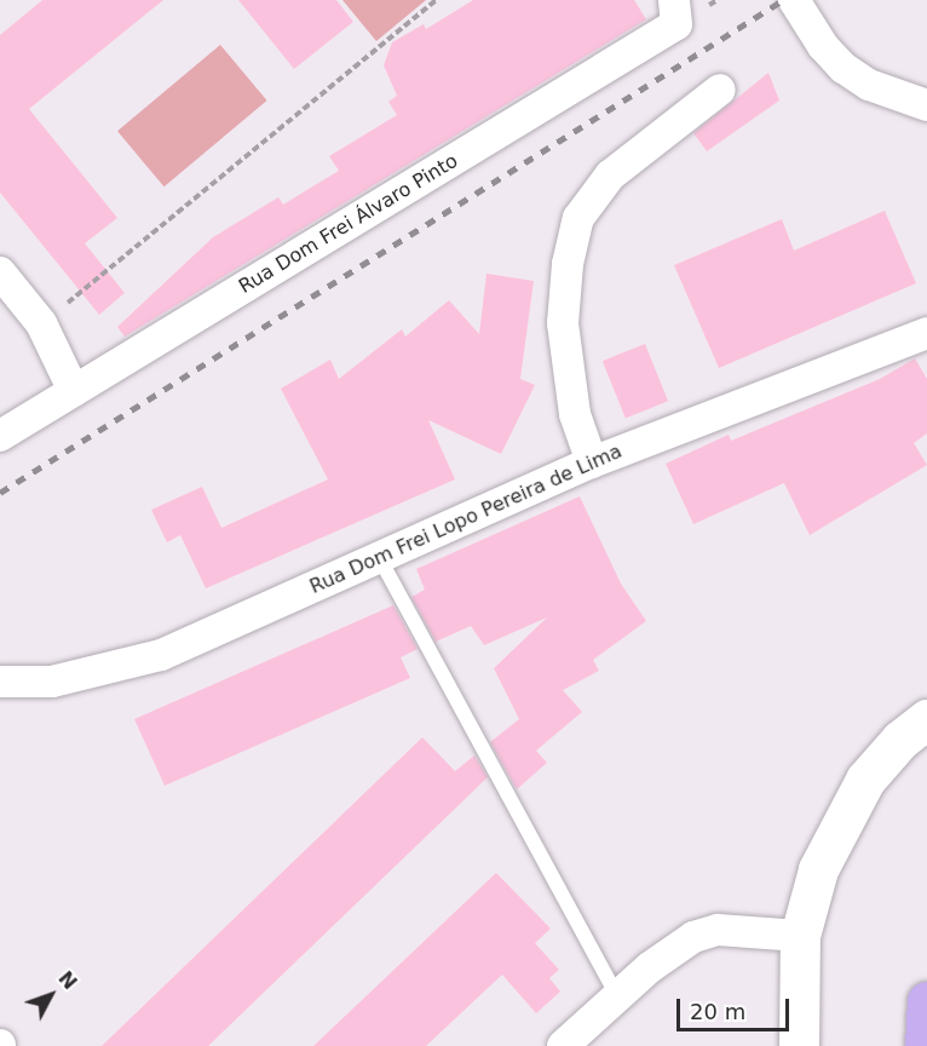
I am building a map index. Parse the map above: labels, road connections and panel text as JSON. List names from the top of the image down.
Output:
{
  "streets": {
    "street": ["Rua Dom Frei Álvaro Pinto", "Rua Dom Frei Lopo Pereira de Lima"]
  },
  "scale_bar": "20 m",
  "north": "top right"
}
